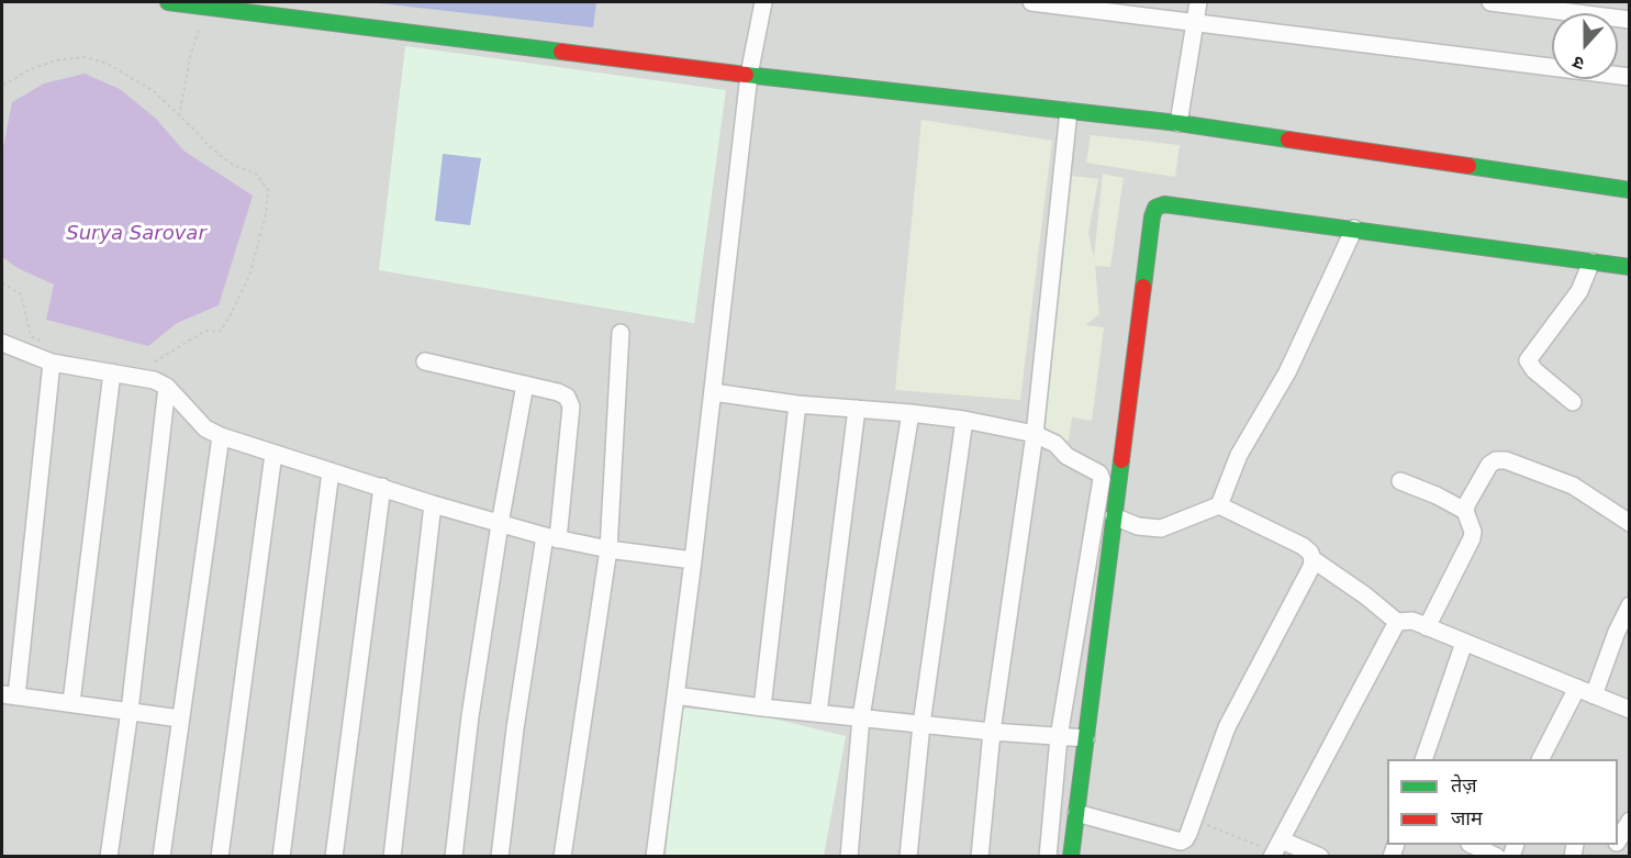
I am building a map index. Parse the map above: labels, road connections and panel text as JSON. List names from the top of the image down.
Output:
{
  "water": ["Surya Sarovar"],
  "legend": ["तेज़", "जाम"],
  "north": "bottom"
}
